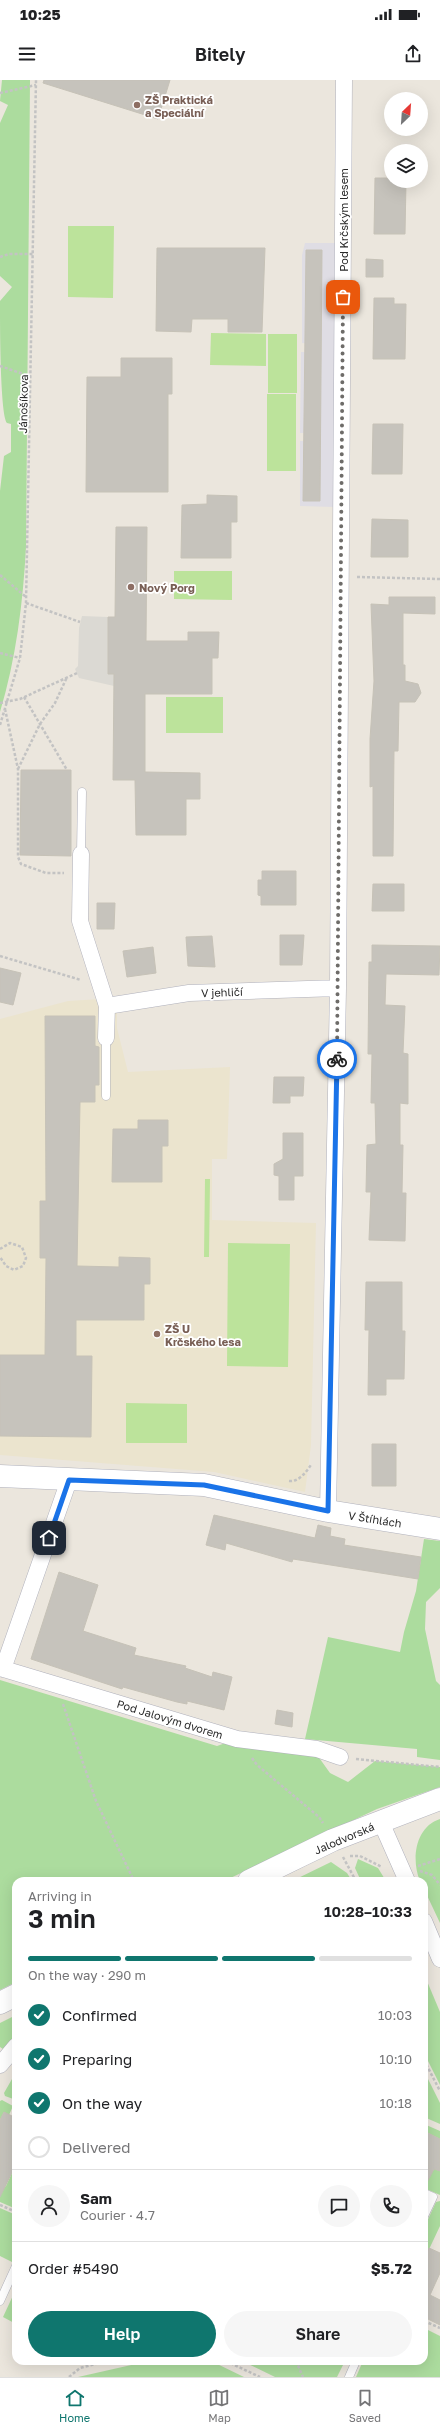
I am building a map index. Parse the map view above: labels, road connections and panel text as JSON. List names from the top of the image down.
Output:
{
  "streets": {
    "street": [
      "Pod Krčským lesem",
      "V jehličí",
      "V Štíhlách",
      "Pod Jalovým dvorem",
      "Jalodvorská"
    ],
    "path": ["Jánošíkova"]
  },
  "crossings": [
    ["Pod Krčským lesem", "V jehličí"],
    ["Pod Krčským lesem", "V Štíhlách"],
    ["V Štíhlách", "Pod Jalovým dvorem"]
  ],
  "places": ["ZŠ Praktická a Speciální", "Nový Porg", "ZŠ U Krčského lesa"],
  "north": "top right",
  "page": {
    "status": "10:25",
    "header": "Bitely",
    "heading": ["3 min", "Arriving in", "10:28–10:33"],
    "panel": [
      "Sam",
      "Courier · 4.7",
      "Order #5490",
      "$5.72"
    ],
    "bar": "On the way · 290 m",
    "list": [
      ["Confirmed", "10:03"],
      ["Preparing", "10:10"],
      ["On the way", "10:18"],
      "Delivered"
    ],
    "buttons": ["Help", "Share"],
    "tabs": ["Home", "Map", "Saved"]
  }
}
